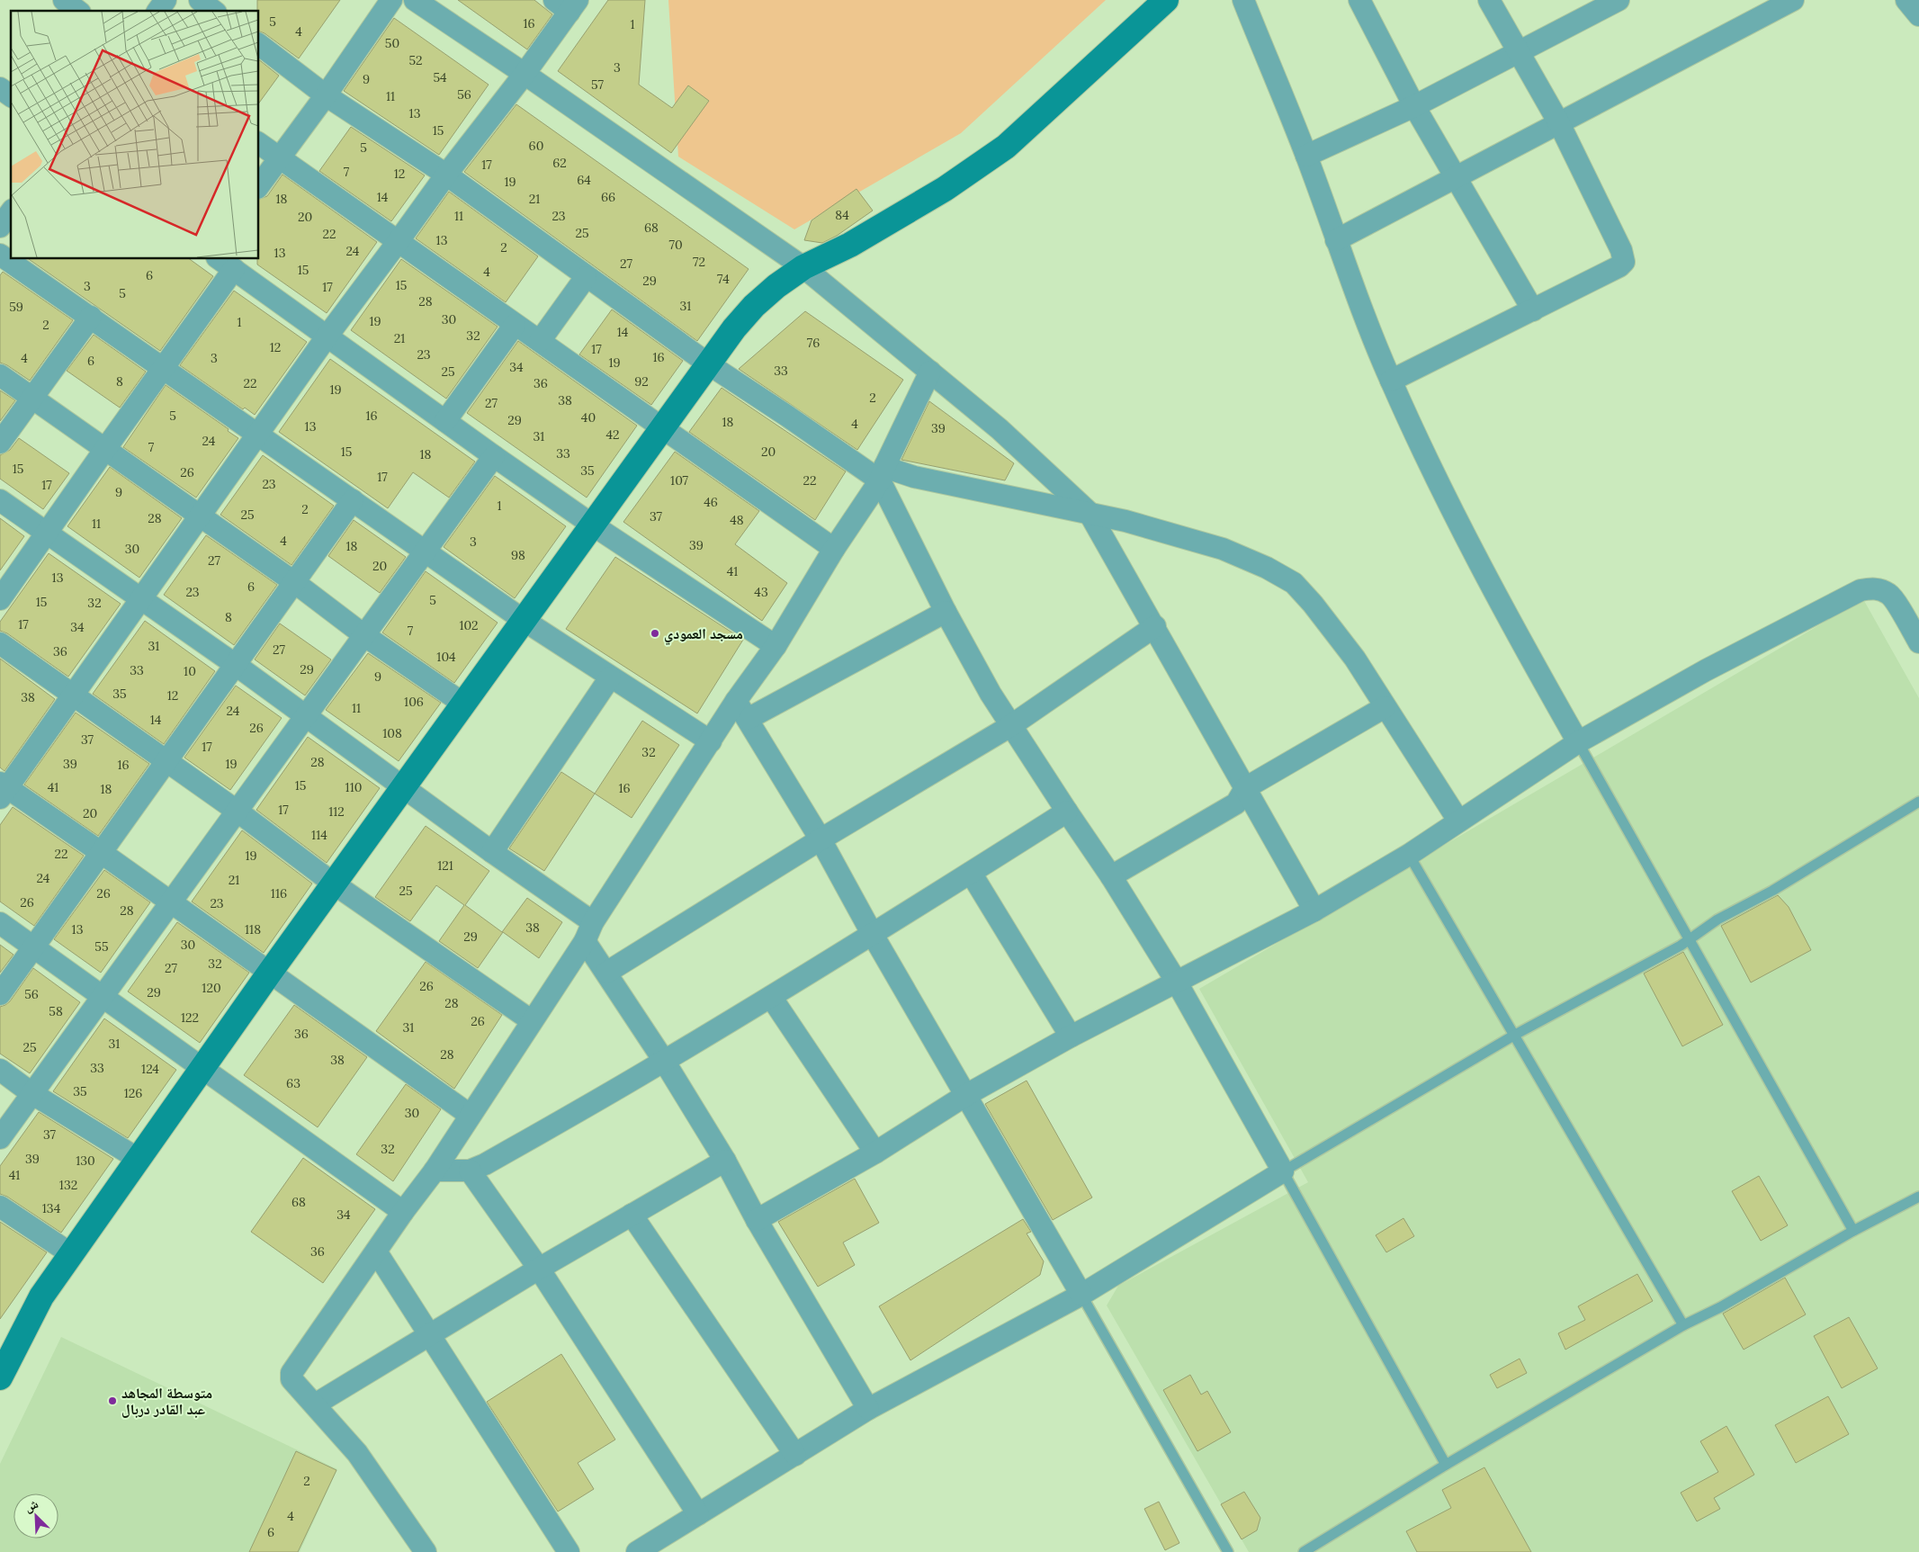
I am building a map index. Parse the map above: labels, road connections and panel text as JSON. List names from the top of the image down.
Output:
{
  "places": ["مسجد العمودي", "متوسطة المجاهد عبد القادر دربال"],
  "house_numbers": [
    "5",
    "16",
    "1",
    "4",
    "50",
    "52",
    "3",
    "54",
    "9",
    "57",
    "56",
    "11",
    "13",
    "15",
    "60",
    "5",
    "62",
    "17",
    "7",
    "12",
    "64",
    "19",
    "14",
    "66",
    "18",
    "21",
    "84",
    "11",
    "23",
    "20",
    "68",
    "25",
    "22",
    "13",
    "70",
    "2",
    "24",
    "13",
    "72",
    "27",
    "15",
    "4",
    "6",
    "74",
    "29",
    "15",
    "3",
    "17",
    "5",
    "28",
    "31",
    "59",
    "30",
    "19",
    "1",
    "2",
    "14",
    "32",
    "21",
    "76",
    "12",
    "17",
    "23",
    "16",
    "4",
    "3",
    "6",
    "19",
    "34",
    "33",
    "25",
    "8",
    "92",
    "22",
    "36",
    "19",
    "2",
    "38",
    "27",
    "5",
    "16",
    "40",
    "29",
    "18",
    "4",
    "13",
    "39",
    "42",
    "31",
    "24",
    "7",
    "15",
    "20",
    "33",
    "18",
    "15",
    "35",
    "26",
    "17",
    "107",
    "22",
    "23",
    "17",
    "9",
    "46",
    "1",
    "2",
    "25",
    "37",
    "28",
    "48",
    "11",
    "4",
    "3",
    "39",
    "18",
    "30",
    "98",
    "27",
    "20",
    "41",
    "13",
    "6",
    "23",
    "43",
    "5",
    "15",
    "32",
    "8",
    "17",
    "102",
    "34",
    "7",
    "31",
    "27",
    "36",
    "104",
    "29",
    "33",
    "10",
    "9",
    "35",
    "12",
    "38",
    "106",
    "11",
    "24",
    "14",
    "26",
    "108",
    "37",
    "17",
    "32",
    "28",
    "39",
    "19",
    "16",
    "15",
    "41",
    "110",
    "16",
    "18",
    "17",
    "112",
    "20",
    "114",
    "22",
    "19",
    "121",
    "24",
    "21",
    "25",
    "26",
    "116",
    "26",
    "23",
    "28",
    "38",
    "13",
    "118",
    "29",
    "30",
    "55",
    "32",
    "27",
    "26",
    "120",
    "29",
    "56",
    "28",
    "58",
    "122",
    "26",
    "31",
    "36",
    "31",
    "25",
    "28",
    "38",
    "33",
    "124",
    "63",
    "35",
    "126",
    "30",
    "37",
    "32",
    "39",
    "130",
    "41",
    "132",
    "68",
    "134",
    "34",
    "36",
    "2",
    "4",
    "6"
  ],
  "north": "top left"
}
